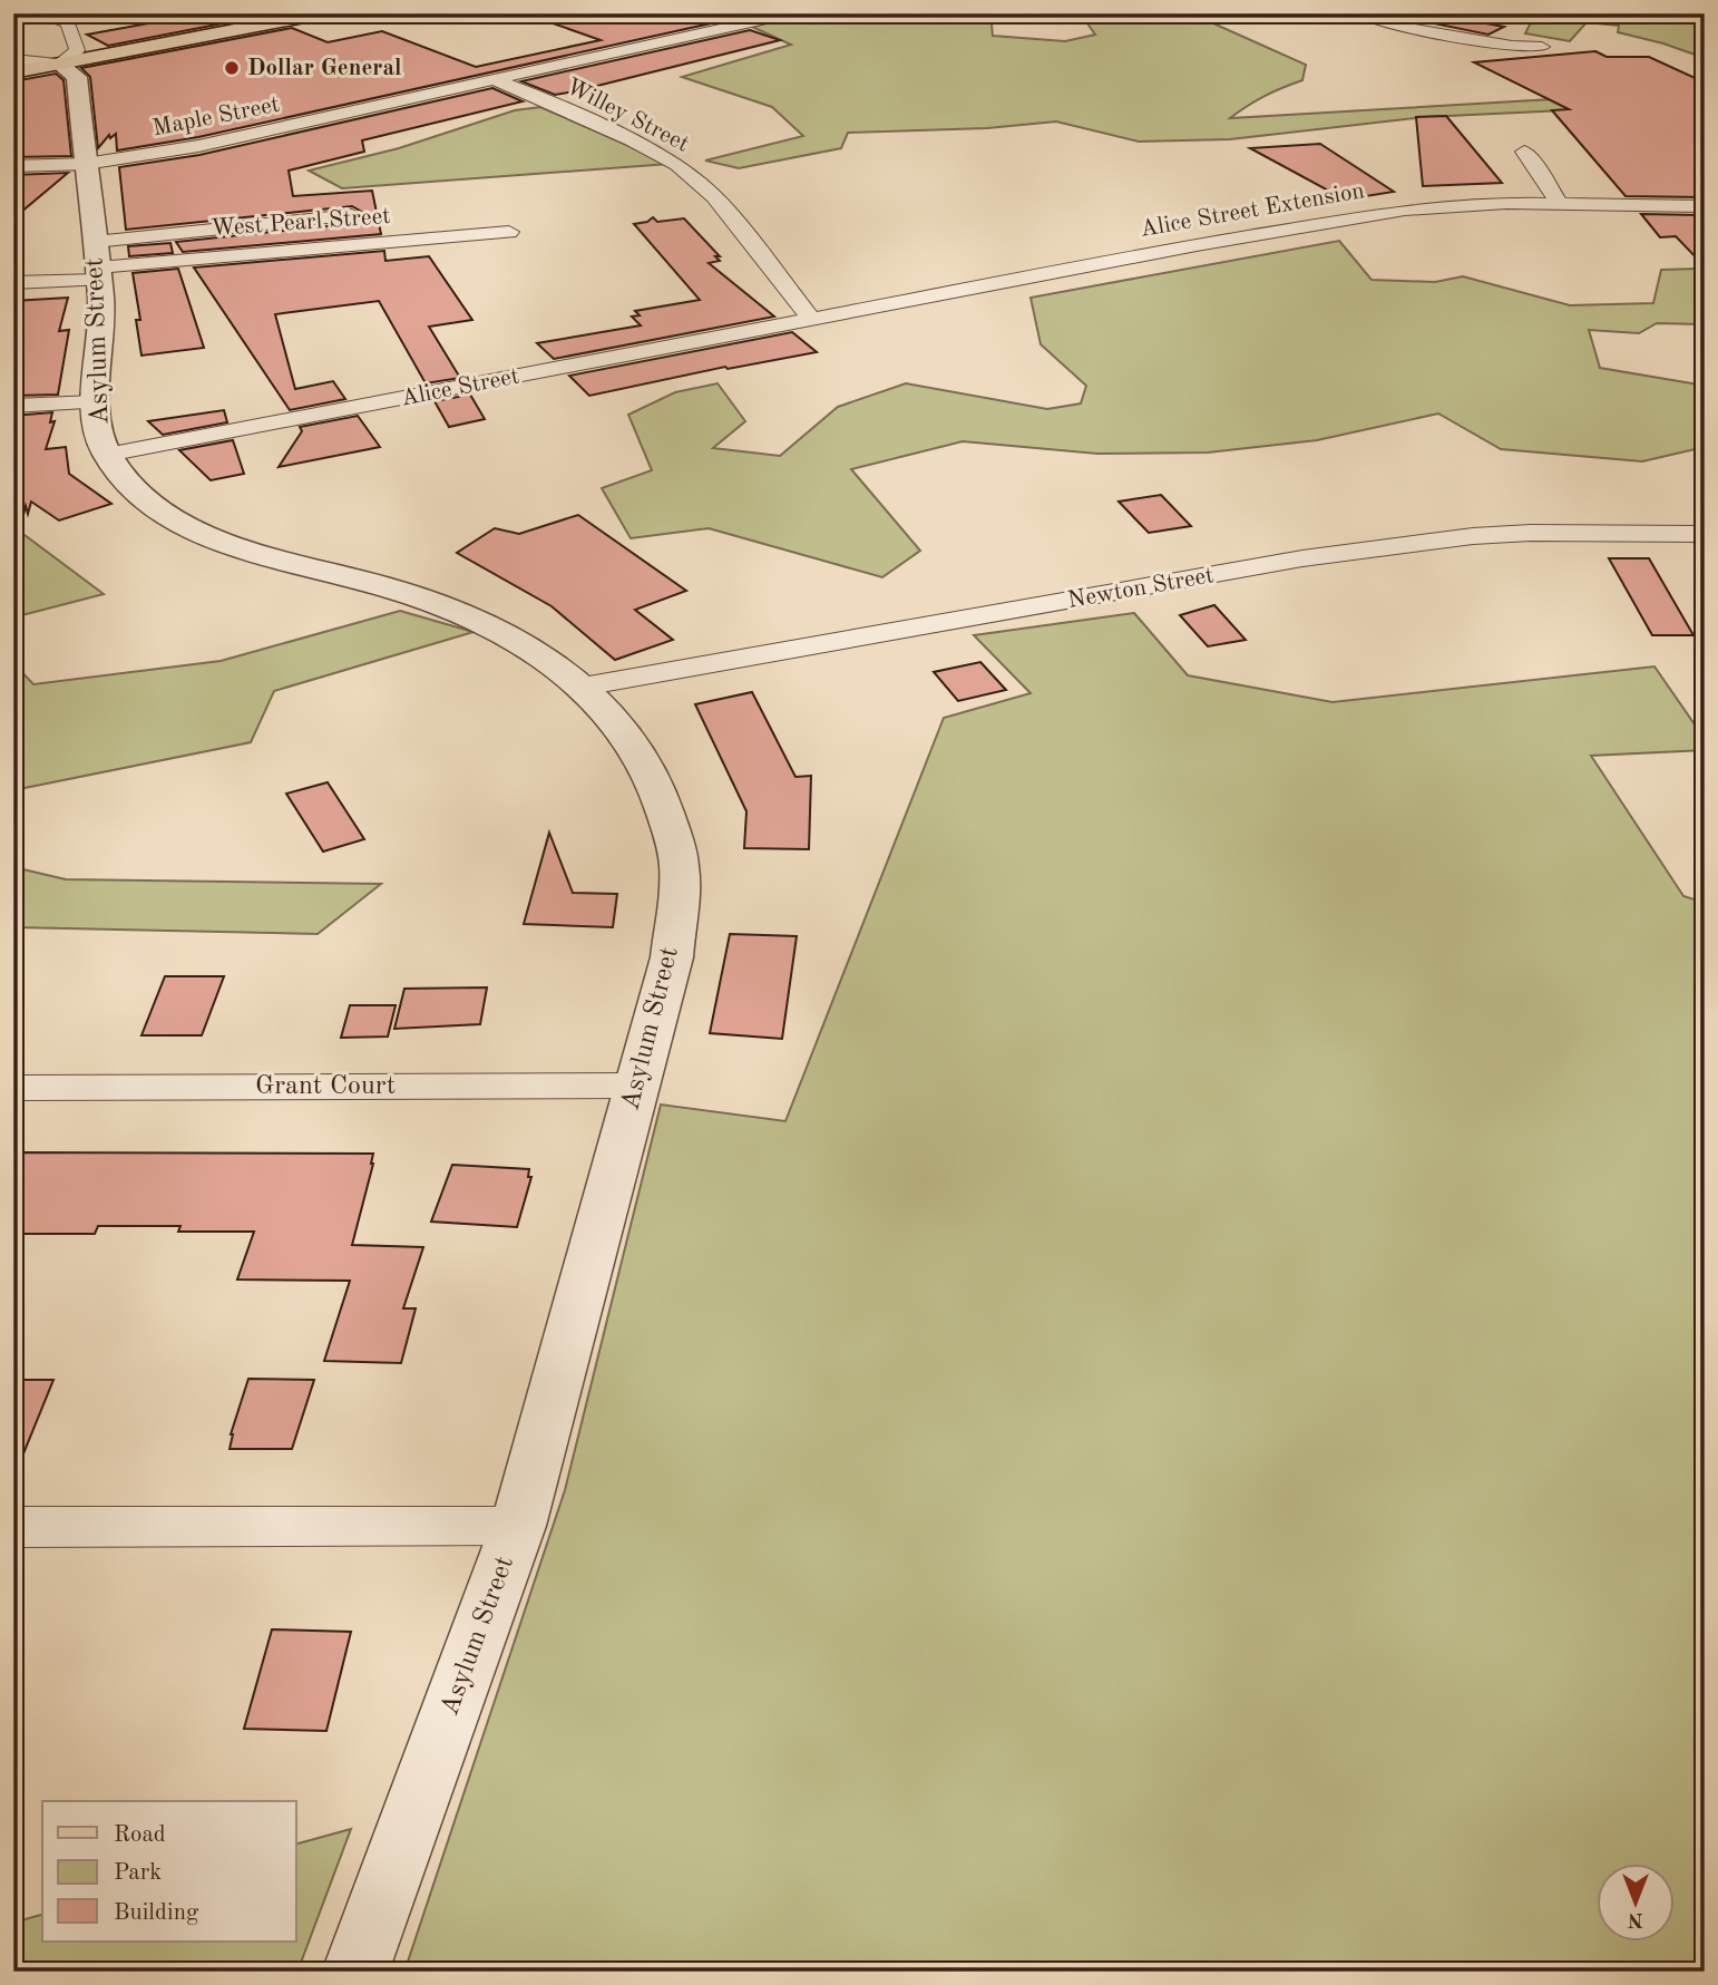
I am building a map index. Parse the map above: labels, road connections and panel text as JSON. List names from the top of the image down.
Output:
{
  "streets": {
    "street": [
      "Willey Street",
      "Maple Street",
      "Alice Street Extension",
      "West Pearl Street",
      "Asylum Street",
      "Alice Street",
      "Newton Street",
      "Grant Court"
    ]
  },
  "crossings": [
    ["Willey Street", "Maple Street"],
    ["Willey Street", "Alice Street Extension"],
    ["Willey Street", "Alice Street"],
    ["Maple Street", "Asylum Street"],
    ["Alice Street Extension", "Alice Street"],
    ["West Pearl Street", "Asylum Street"],
    ["Asylum Street", "Alice Street"],
    ["Asylum Street", "Newton Street"],
    ["Asylum Street", "Grant Court"]
  ],
  "places": ["Dollar General"],
  "legend": ["Road", "Park", "Building"],
  "north": "bottom"
}
